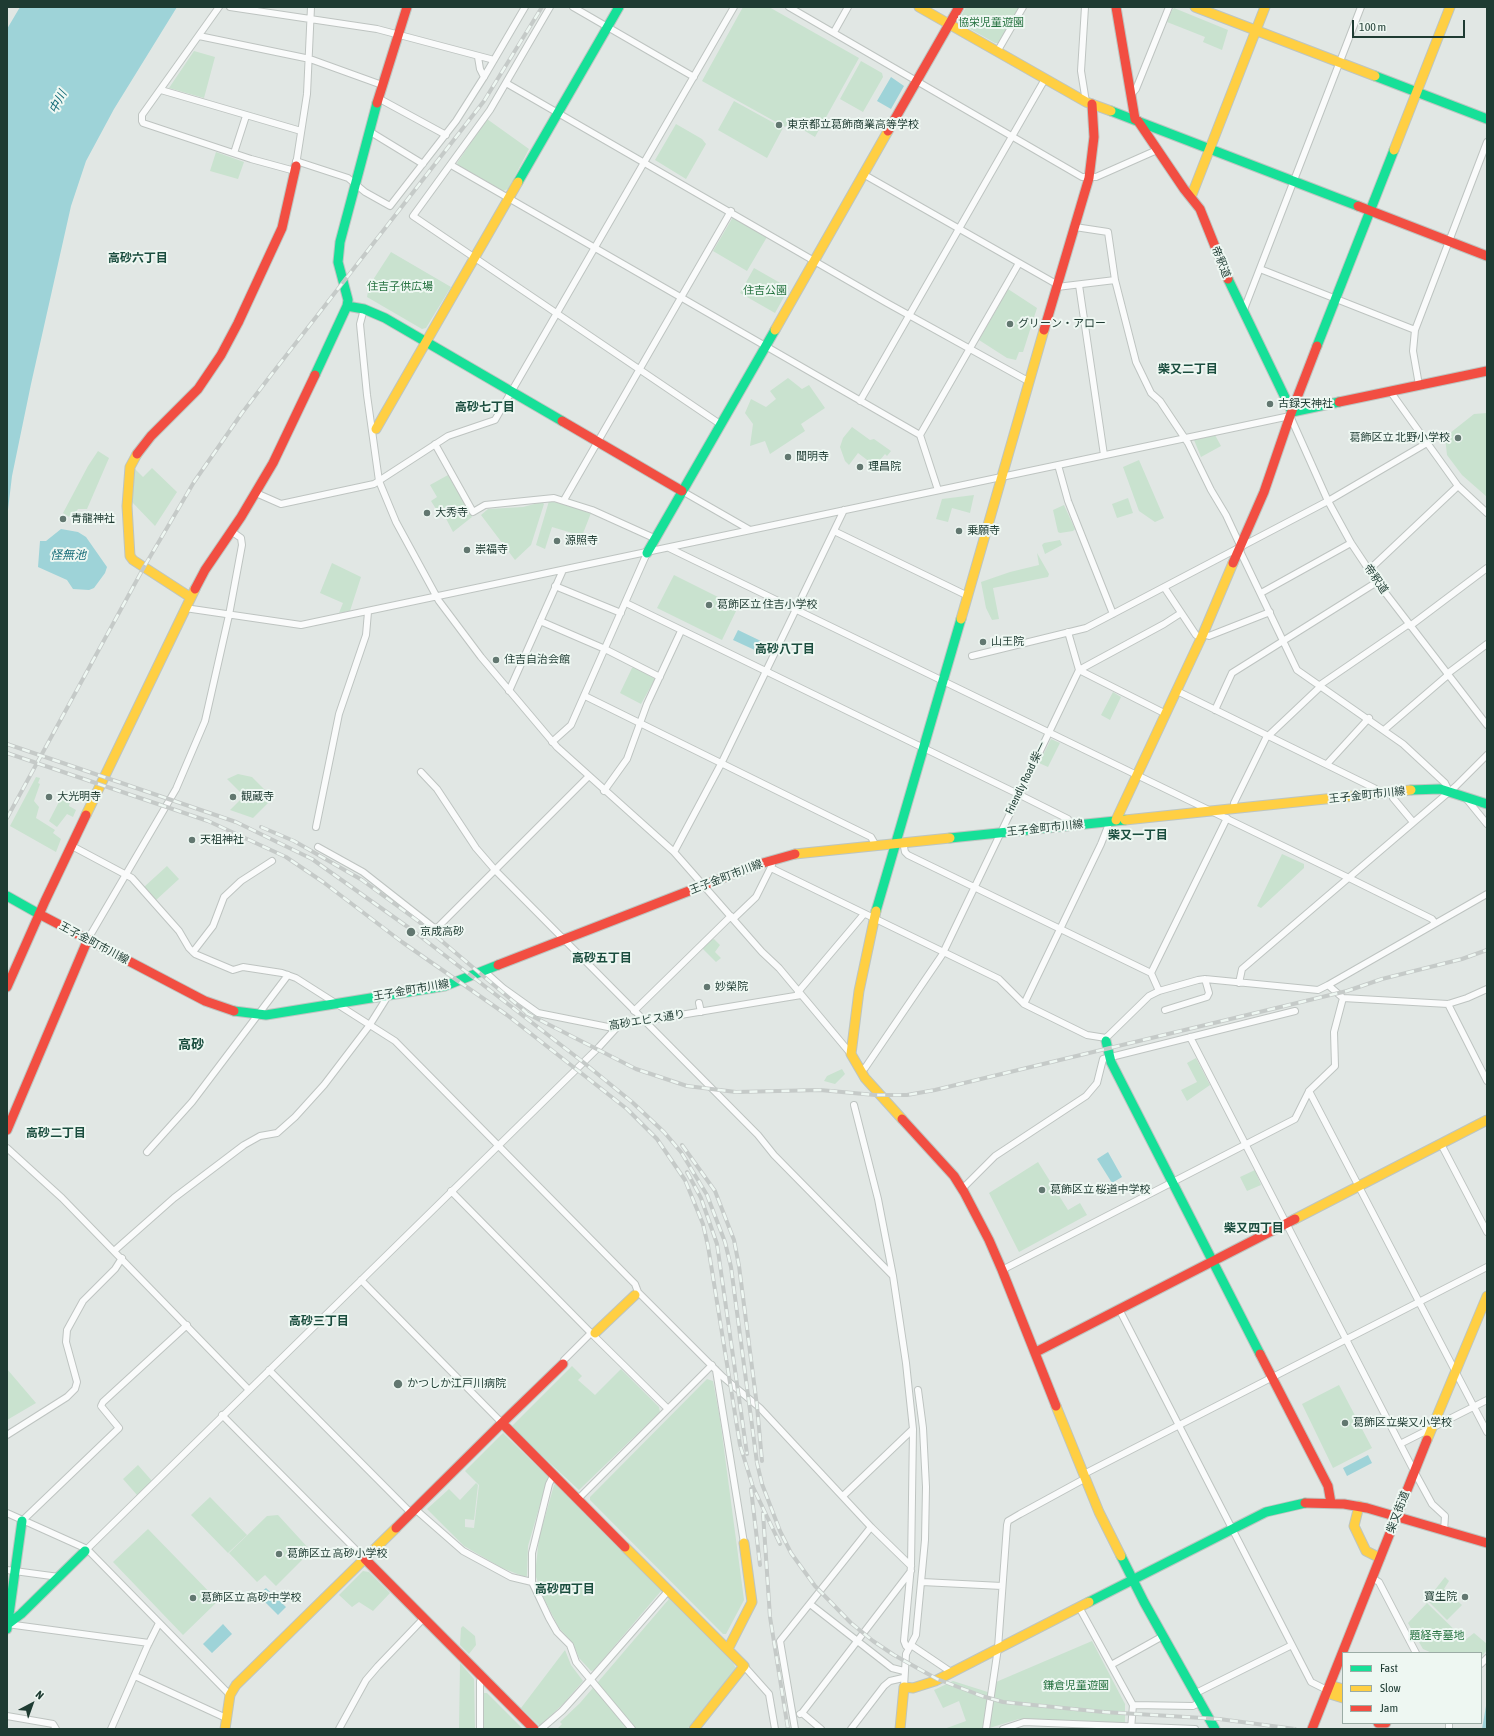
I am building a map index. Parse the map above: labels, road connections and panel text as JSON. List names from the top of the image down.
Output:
{
  "streets": {
    "street": [
      "帝釈道",
      "Friendly Road 柴一",
      "王子金町市川線",
      "高砂エビス通り",
      "柴又街道"
    ]
  },
  "crossings": [
    ["Friendly Road 柴一", "王子金町市川線"],
    ["王子金町市川線", "高砂エビス通り"]
  ],
  "districts": [
    "高砂六丁目",
    "柴又二丁目",
    "高砂七丁目",
    "高砂八丁目",
    "柴又一丁目",
    "高砂五丁目",
    "高砂",
    "高砂二丁目",
    "柴又四丁目",
    "高砂三丁目",
    "高砂四丁目"
  ],
  "water": ["中川", "怪無池"],
  "parks": [
    "協栄児童遊園",
    "住吉子供広場",
    "住吉公園",
    "題経寺墓地",
    "鎌倉児童遊園"
  ],
  "places": [
    "東京都立葛飾商業高等学校",
    "グリーン・アロー",
    "古録天神社",
    "葛飾区立 北野小学校",
    "聞明寺",
    "理昌院",
    "大秀寺",
    "青龍神社",
    "乗願寺",
    "源照寺",
    "崇福寺",
    "葛飾区立 住吉小学校",
    "山王院",
    "住吉自治会館",
    "大光明寺",
    "観蔵寺",
    "天祖神社",
    "京成高砂",
    "妙榮院",
    "葛飾区立 桜道中学校",
    "かつしか江戸川病院",
    "葛飾区立柴又小学校",
    "葛飾区立 高砂小学校",
    "寶生院",
    "葛飾区立 高砂中学校"
  ],
  "legend": ["Fast", "Slow", "Jam"],
  "scale_bar": "100 m",
  "north": "top right"
}
